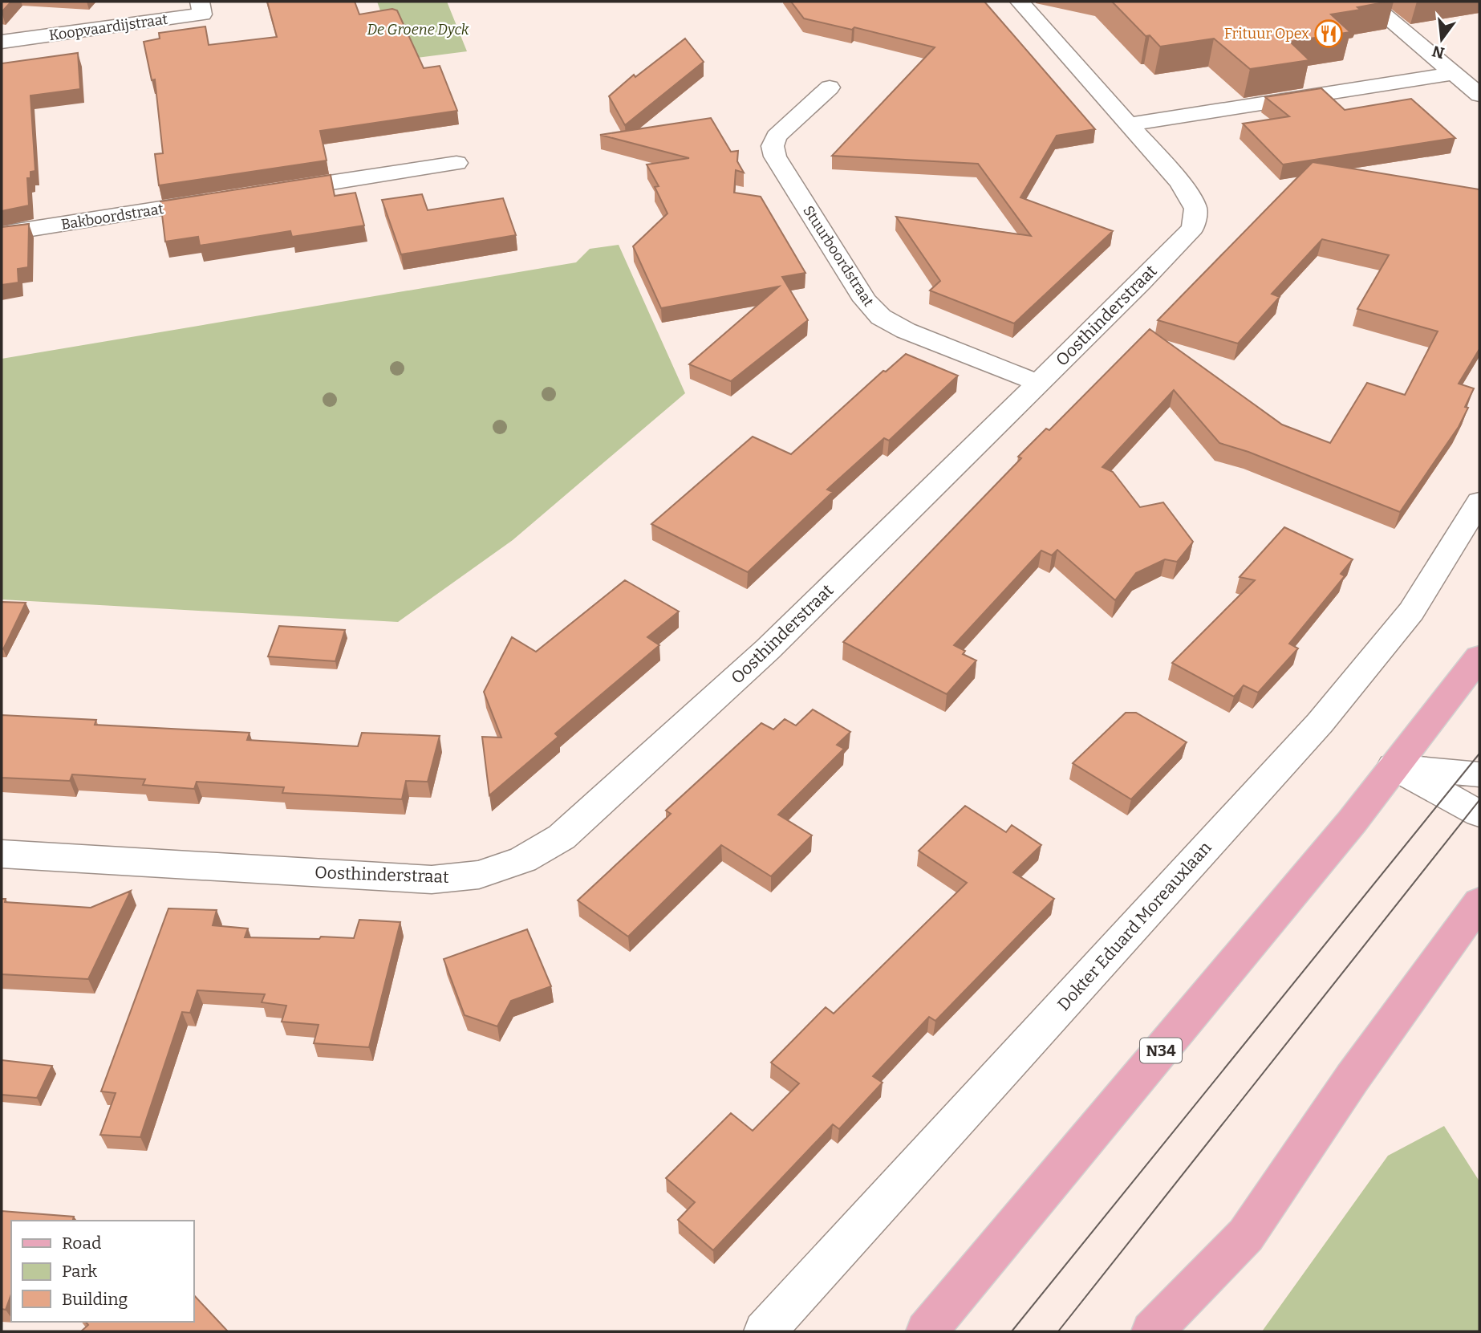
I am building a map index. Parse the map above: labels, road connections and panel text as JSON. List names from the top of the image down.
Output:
{
  "streets": {
    "main road": ["N34"],
    "street": [
      "Koopvaardijstraat",
      "Bakboordstraat",
      "Stuurboordstraat",
      "Oosthinderstraat",
      "Dokter Eduard Moreauxlaan"
    ]
  },
  "crossings": [
    ["Stuurboordstraat", "Oosthinderstraat"]
  ],
  "parks": ["De Groene Dyck"],
  "places": {
    "restaurant": ["Frituur Opex"]
  },
  "legend": ["Road", "Park", "Building"],
  "north": "bottom"
}
